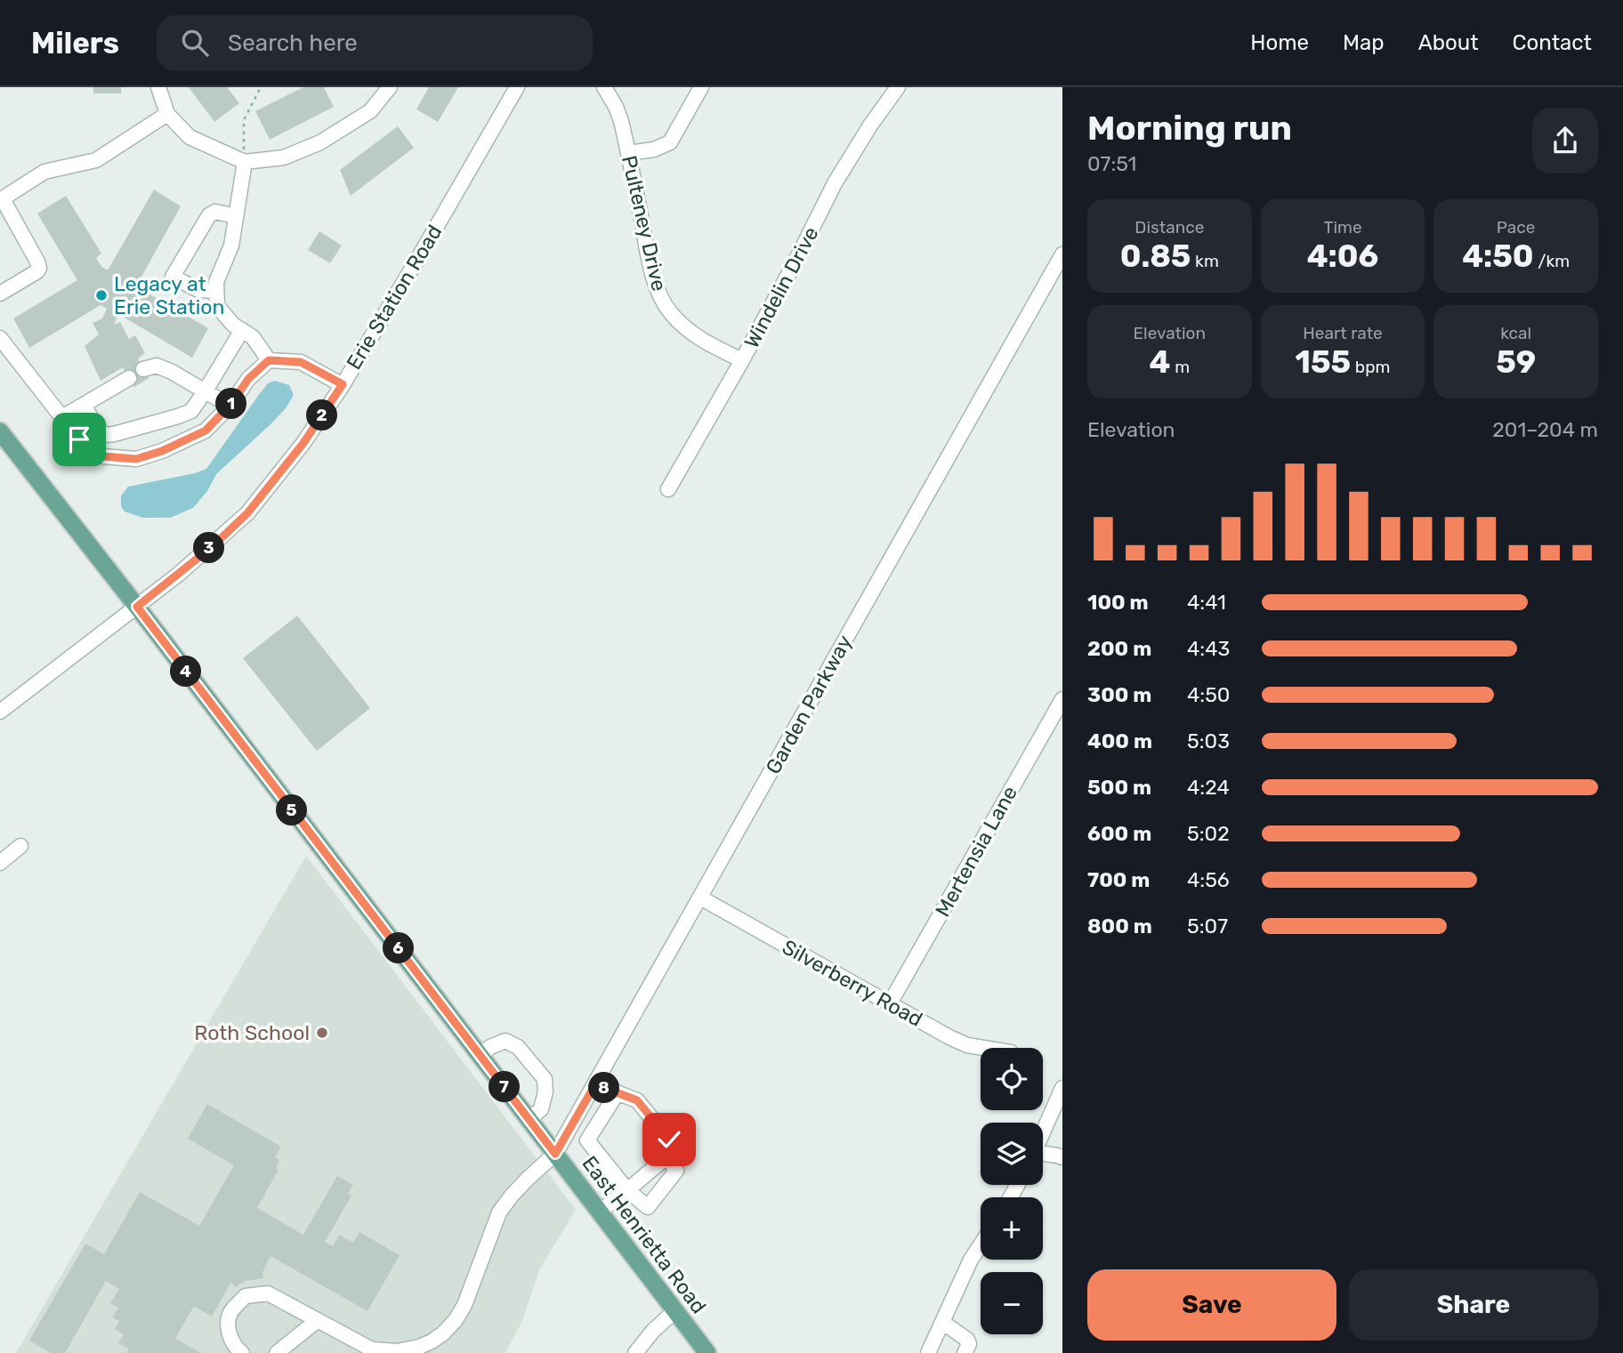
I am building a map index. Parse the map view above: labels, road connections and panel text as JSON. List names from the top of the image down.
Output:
{
  "streets": {
    "main road": ["East Henrietta Road"],
    "street": [
      "Pulteney Drive",
      "Windelin Drive",
      "Erie Station Road",
      "Garden Parkway",
      "Mertensia Lane",
      "Silverberry Road"
    ]
  },
  "crossings": [
    ["Pulteney Drive", "Windelin Drive"],
    ["Erie Station Road", "East Henrietta Road"],
    ["Garden Parkway", "Silverberry Road"],
    ["Garden Parkway", "East Henrietta Road"],
    ["Mertensia Lane", "Silverberry Road"]
  ],
  "places": ["Legacy at Erie Station", "Roth School"],
  "page": {
    "header": "Milers",
    "search": "Search here",
    "nav": [
      "Home",
      "Map",
      "About",
      "Contact"
    ],
    "heading": ["Morning run", "07:51"],
    "stats": [
      ["Distance", "0.85 km"],
      ["Time", "4:06"],
      ["Pace", "4:50 /km"],
      ["Elevation", "4 m"],
      ["Heart rate", "155 bpm"],
      ["kcal", "59"]
    ],
    "pins": [
      "1",
      "2",
      "3",
      "4",
      "5",
      "6",
      "7",
      "8"
    ],
    "chart": ["Elevation", "201–204 m"],
    "list": [
      {
        "name": "100 m",
        "note": "4:41"
      },
      {
        "name": "200 m",
        "note": "4:43"
      },
      {
        "name": "300 m",
        "note": "4:50"
      },
      {
        "name": "400 m",
        "note": "5:03"
      },
      {
        "name": "500 m",
        "note": "4:24"
      },
      {
        "name": "600 m",
        "note": "5:02"
      },
      {
        "name": "700 m",
        "note": "4:56"
      },
      {
        "name": "800 m",
        "note": "5:07"
      }
    ],
    "map_buttons": ["+", "−"],
    "buttons": ["Save", "Share"]
  }
}
